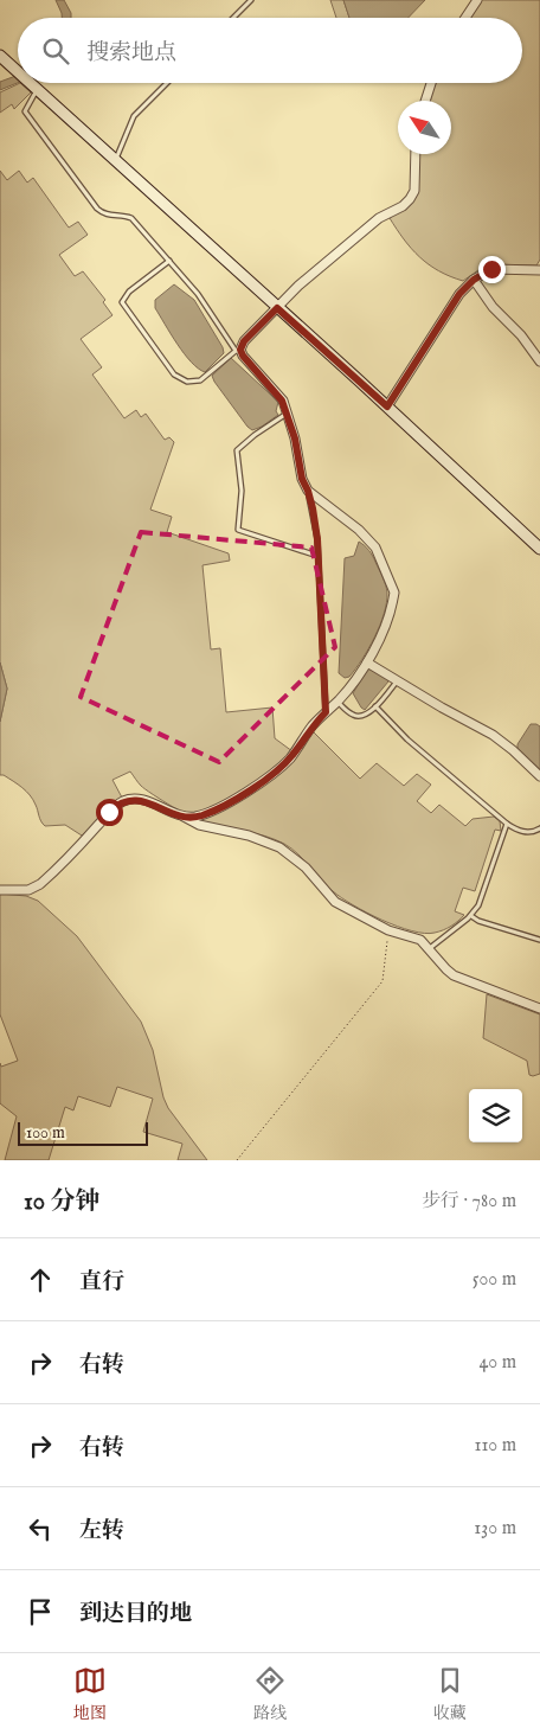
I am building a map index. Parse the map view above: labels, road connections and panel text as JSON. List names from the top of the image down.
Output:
{
  "scale_bar": "100 m",
  "north": "top left",
  "page": {
    "search": "搜索地点",
    "scale": "100 m",
    "heading": ["10 分钟", "步行 · 780 m"],
    "list": [
      ["直行", "500 m"],
      ["右转", "40 m"],
      ["右转", "110 m"],
      ["左转", "130 m"],
      "到达目的地"
    ],
    "nav": ["地图", "路线", "收藏"]
  }
}
